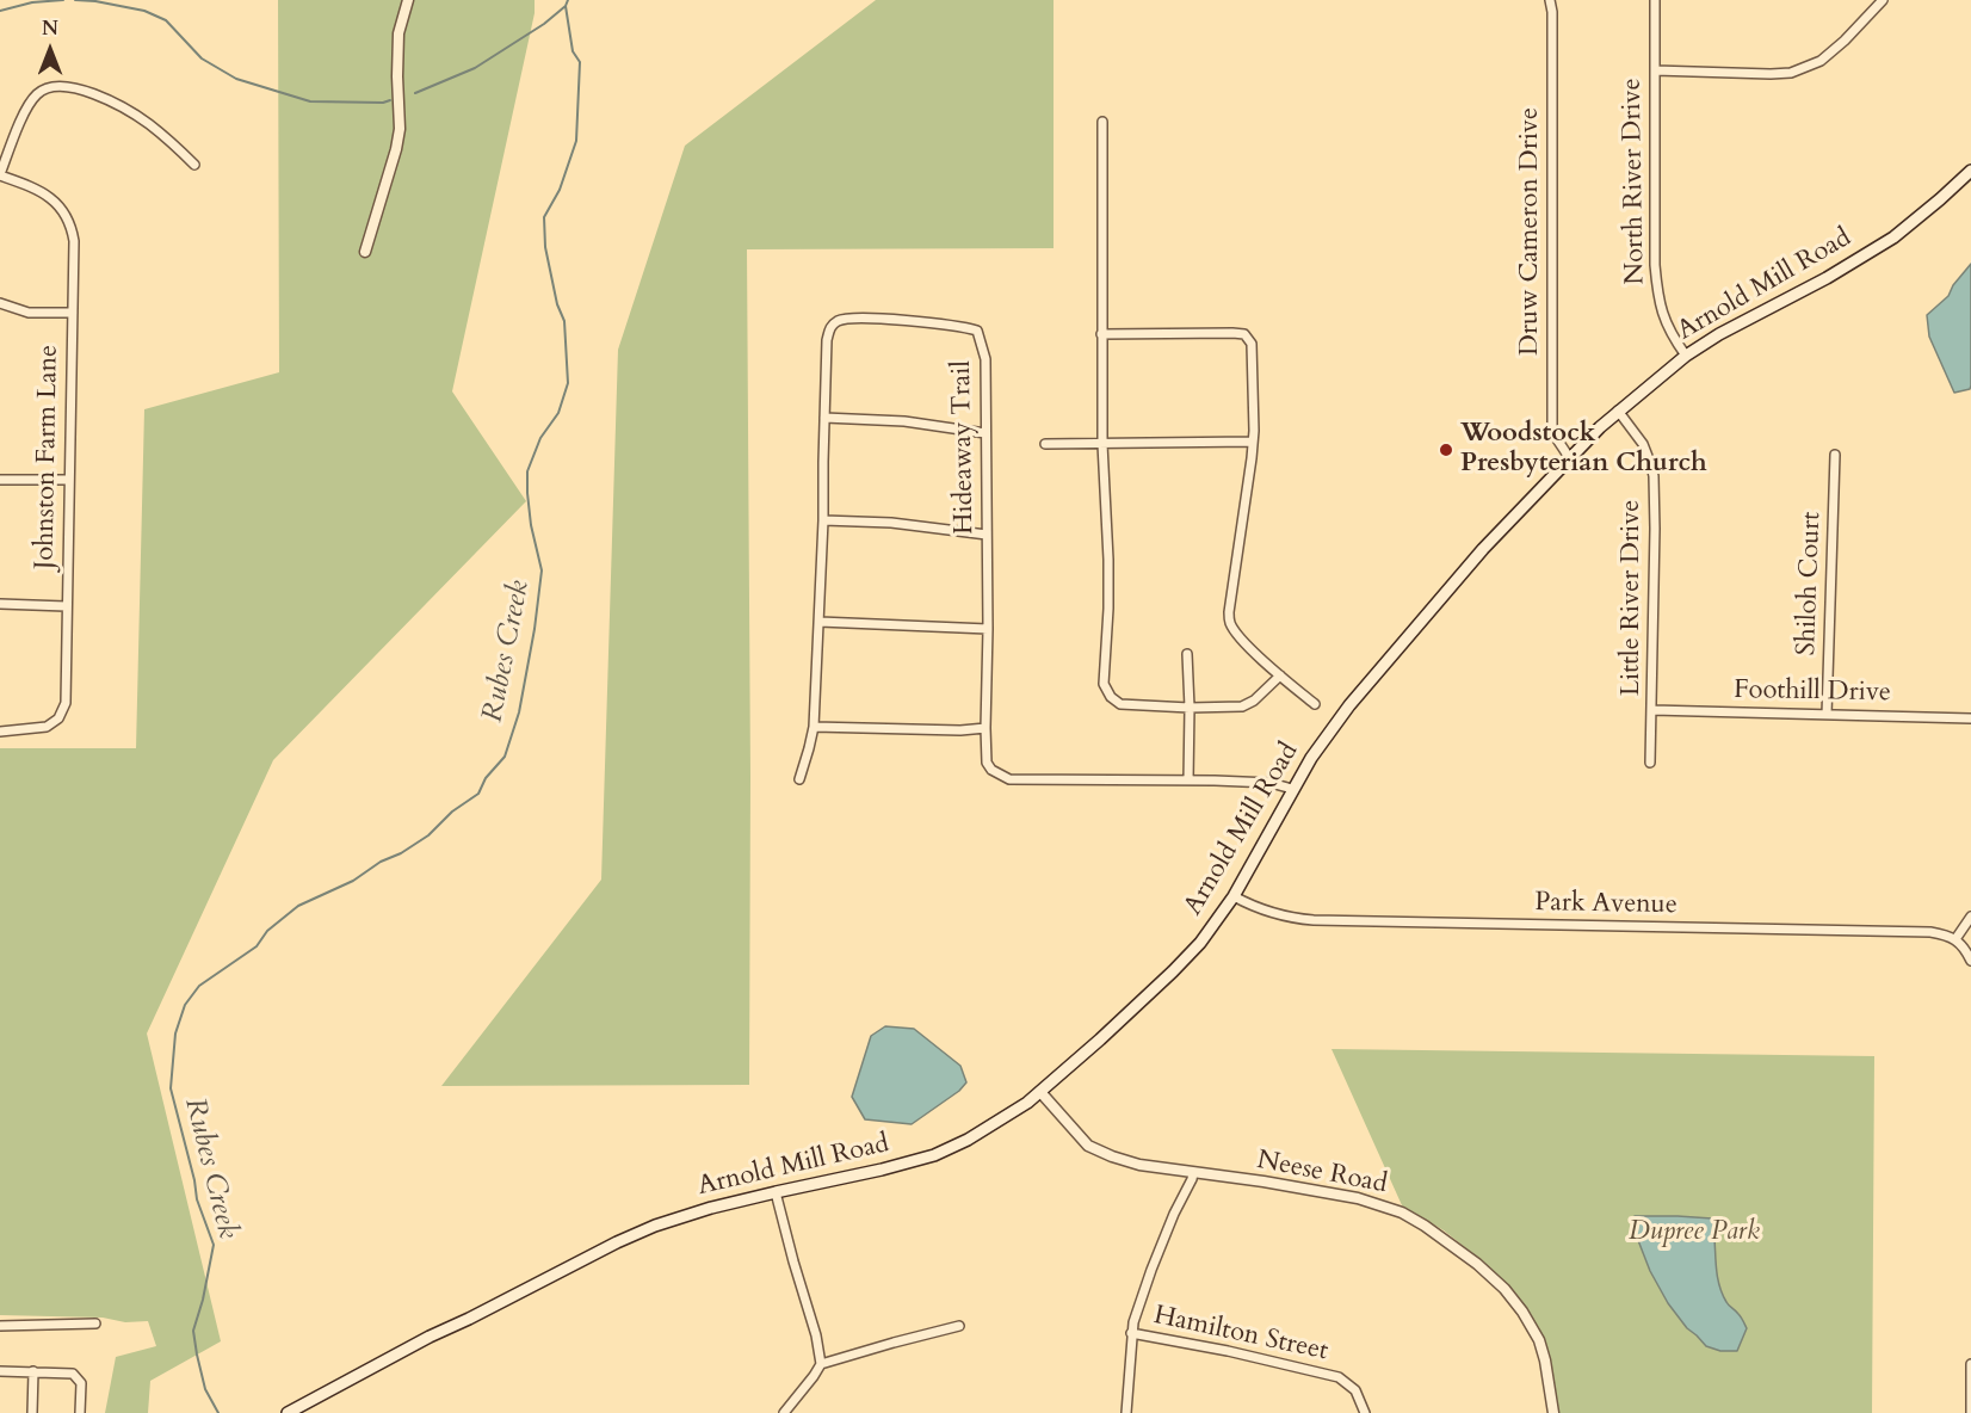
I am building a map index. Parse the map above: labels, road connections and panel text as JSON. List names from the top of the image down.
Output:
{
  "streets": {
    "main road": ["Arnold Mill Road"],
    "street": [
      "North River Drive",
      "Druw Cameron Drive",
      "Hideaway Trail",
      "Johnston Farm Lane",
      "Shiloh Court",
      "Little River Drive",
      "Foothill Drive",
      "Park Avenue",
      "Neese Road",
      "Hamilton Street"
    ]
  },
  "crossings": [
    ["North River Drive", "Arnold Mill Road"],
    ["Druw Cameron Drive", "Arnold Mill Road"],
    ["Arnold Mill Road", "Little River Drive"],
    ["Arnold Mill Road", "Park Avenue"],
    ["Arnold Mill Road", "Neese Road"],
    ["Shiloh Court", "Foothill Drive"],
    ["Little River Drive", "Foothill Drive"]
  ],
  "water": ["Rubes Creek"],
  "parks": ["Dupree Park"],
  "places": ["Woodstock Presbyterian Church"],
  "north": "top"
}
